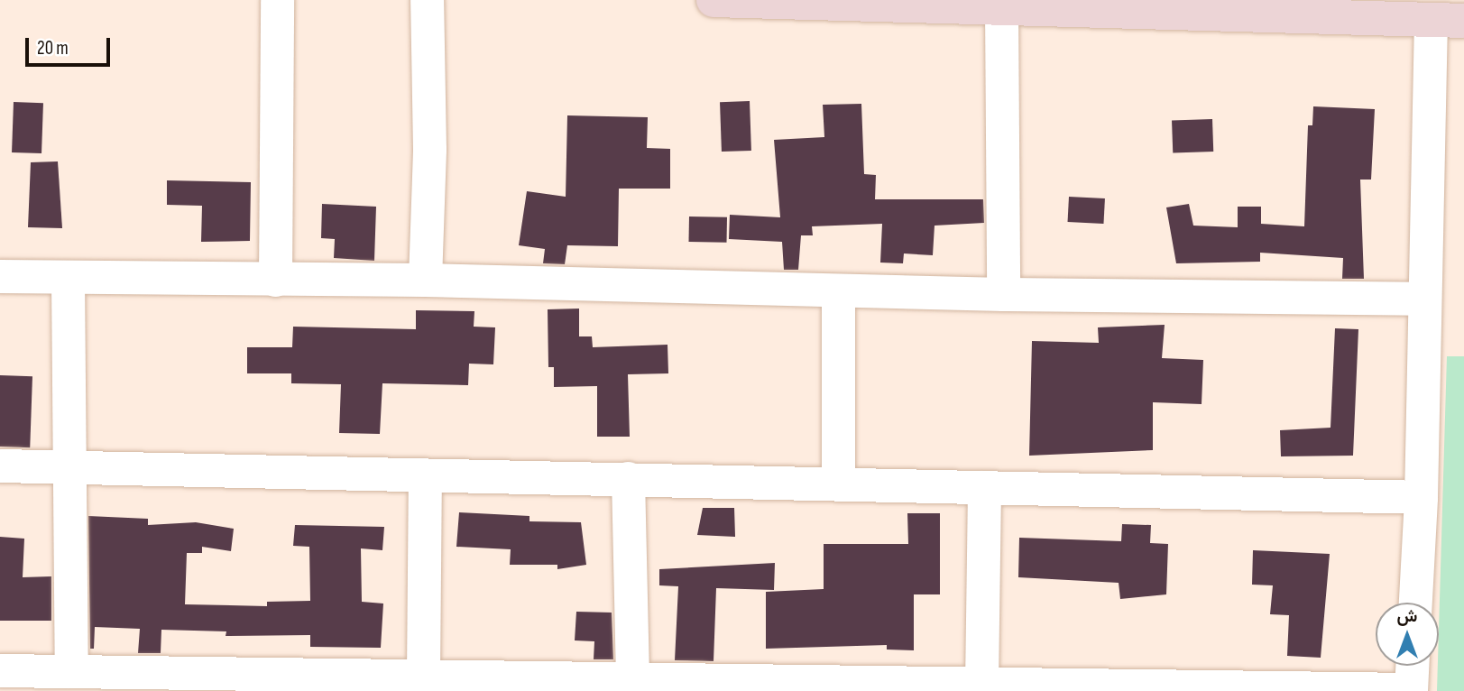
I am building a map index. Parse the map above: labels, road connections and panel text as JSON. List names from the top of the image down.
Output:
{
  "scale_bar": "20 m",
  "north": "top"
}
